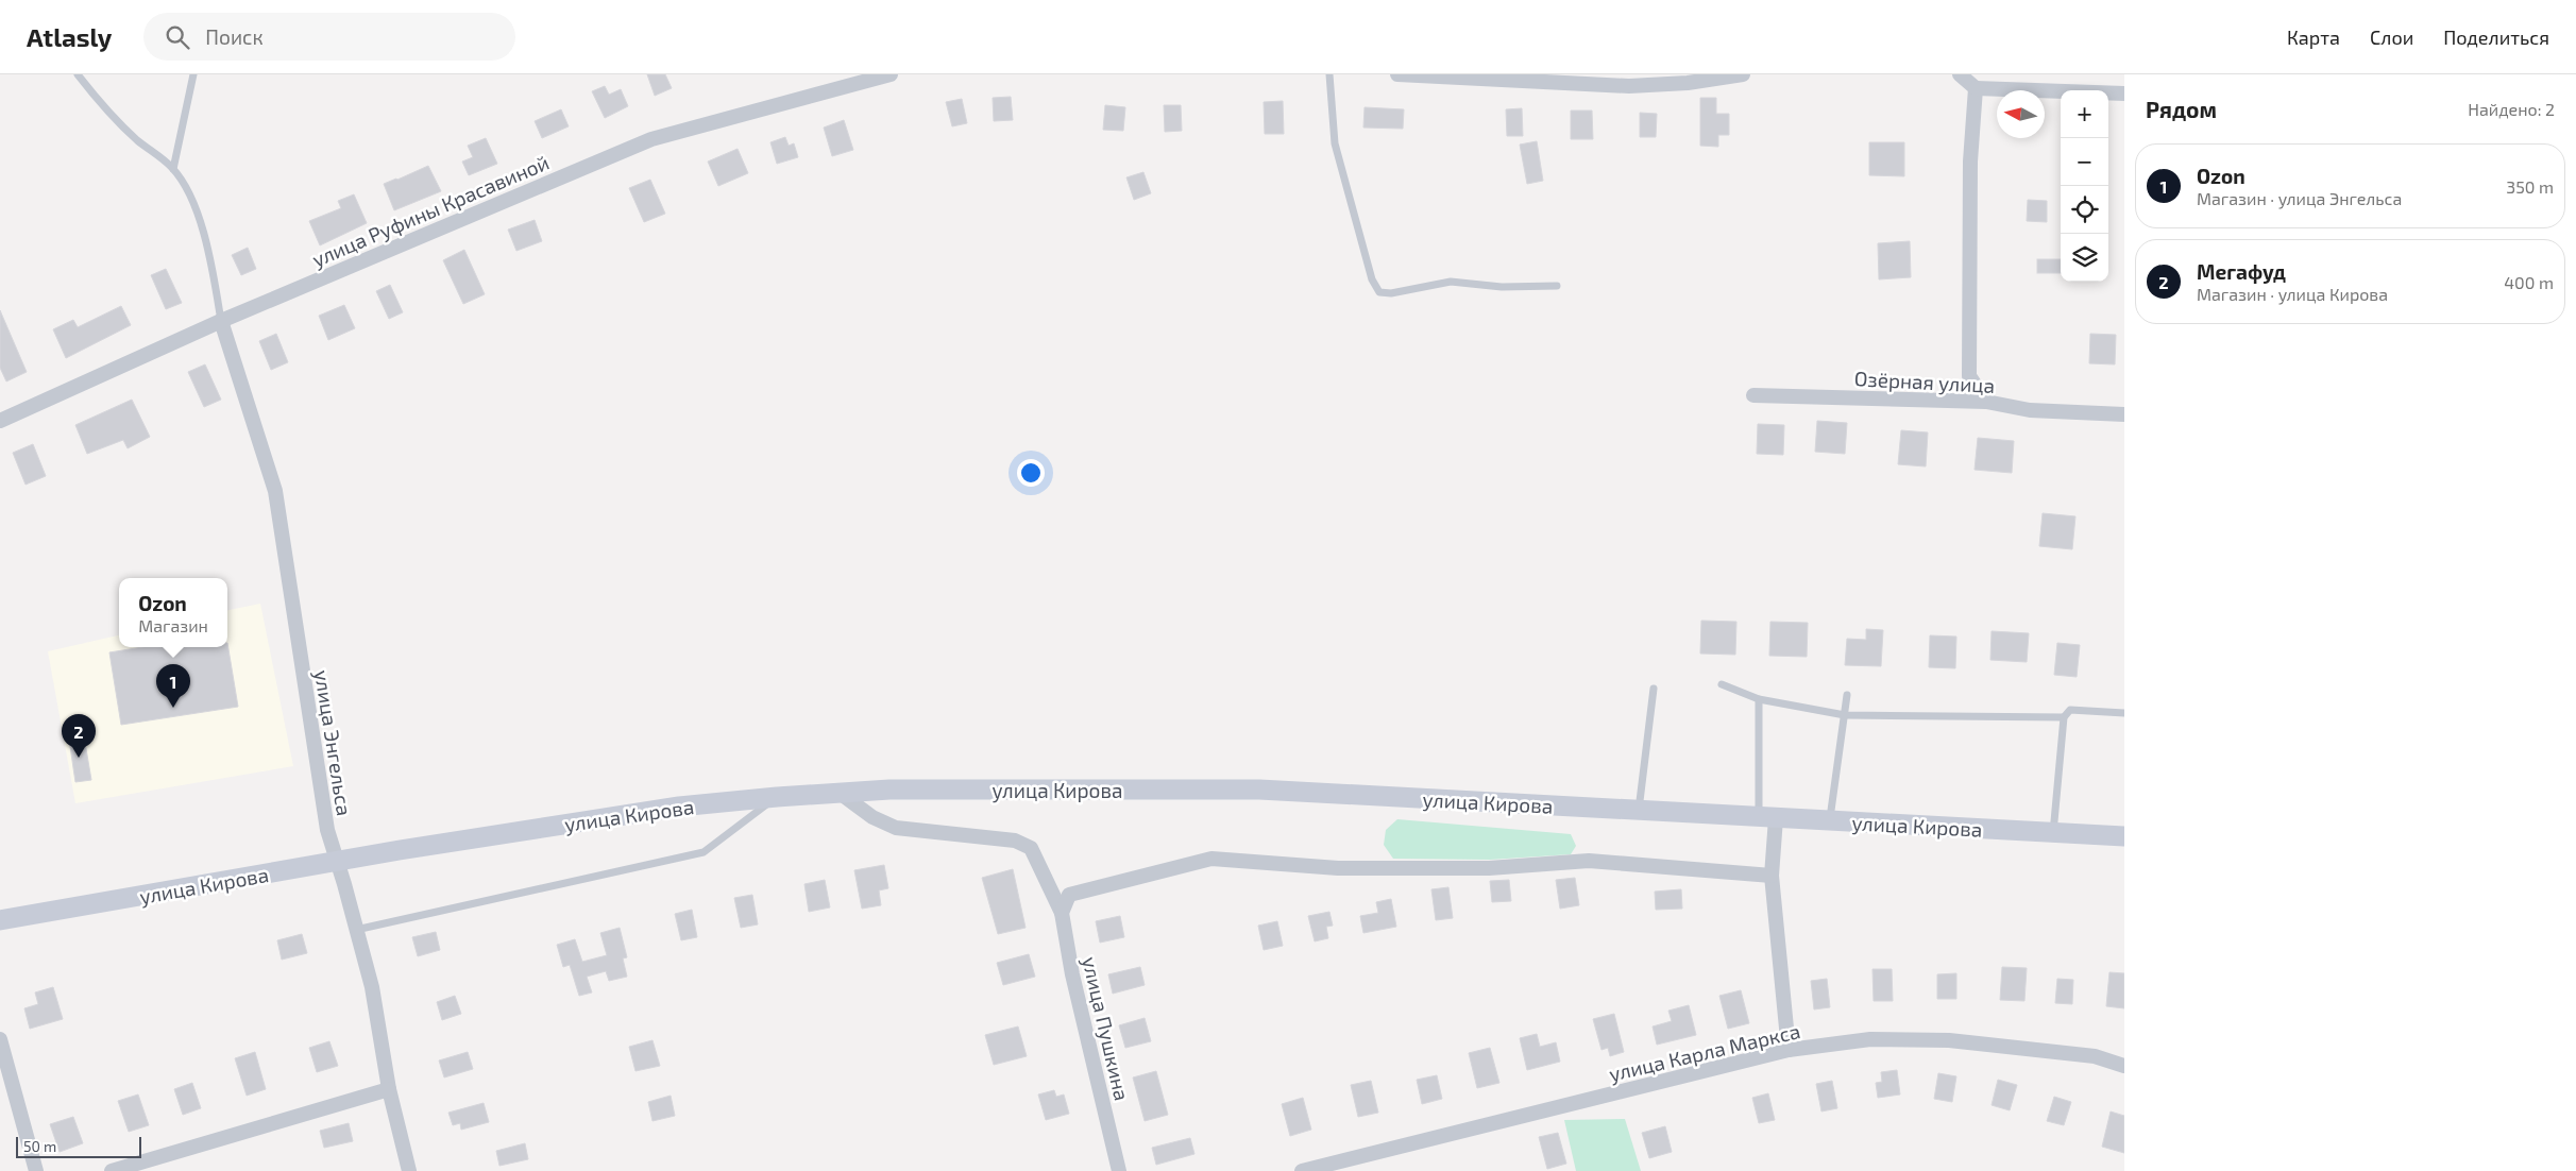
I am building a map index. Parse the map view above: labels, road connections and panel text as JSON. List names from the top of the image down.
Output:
{
  "streets": {
    "main road": ["улица Кирова"],
    "street": [
      "улица Руфины Красавиной",
      "Озёрная улица",
      "улица Энгельса",
      "улица Пушкина",
      "улица Карла Маркса"
    ]
  },
  "crossings": [
    ["улица Руфины Красавиной", "улица Энгельса"],
    ["улица Энгельса", "улица Кирова"],
    ["улица Кирова", "улица Пушкина"]
  ],
  "scale_bar": "50 m",
  "north": "left",
  "page": {
    "header": "Atlasly",
    "search": "Поиск",
    "nav": ["Карта", "Слои", "Поделиться"],
    "heading": ["Рядом", "Найдено: 2"],
    "map_buttons": ["+", "−"],
    "list": [
      {
        "mark": "1",
        "name": "Ozon",
        "note": "Магазин · улица Энгельса",
        "value": "350 m"
      },
      {
        "mark": "2",
        "name": "Мегафуд",
        "note": "Магазин · улица Кирова",
        "value": "400 m"
      }
    ],
    "popup": ["Ozon", "Магазин"],
    "pins": ["1", "2"],
    "scale": "50 m"
  }
}
